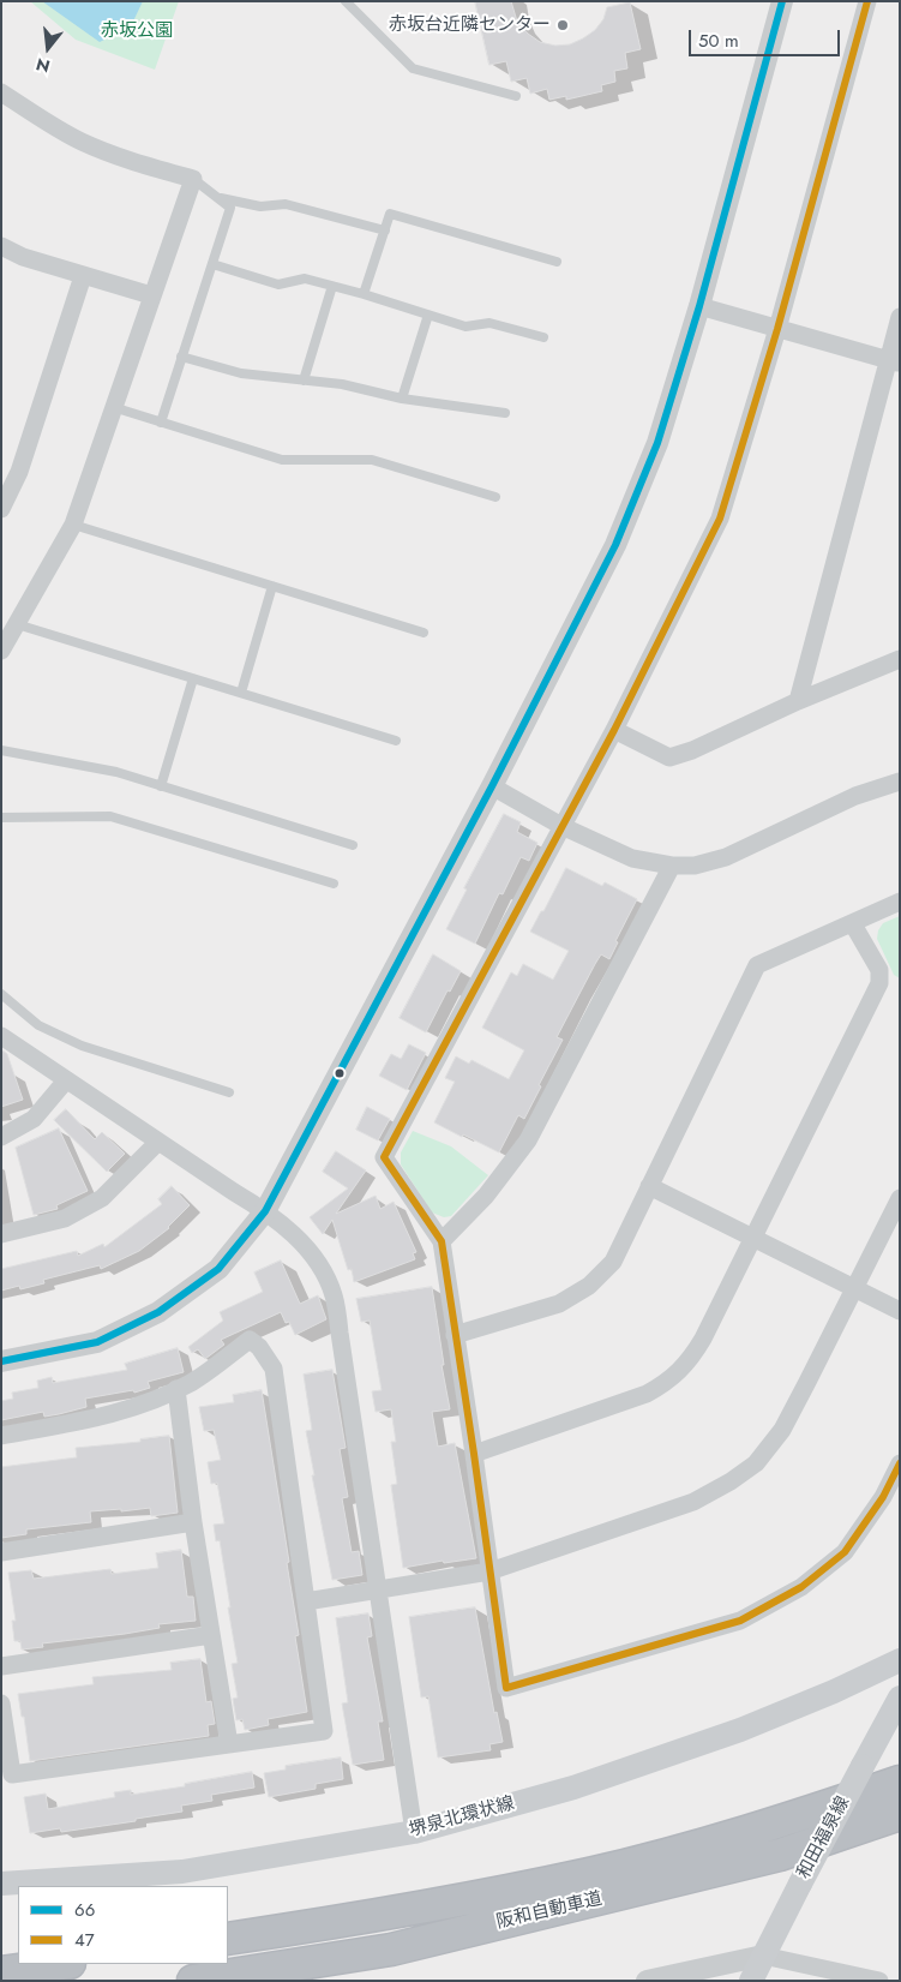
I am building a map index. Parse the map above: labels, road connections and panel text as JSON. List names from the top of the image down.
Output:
{
  "streets": {
    "highway": ["阪和自動車道"],
    "main road": ["堺泉北環状線", "和田福泉線"]
  },
  "parks": ["赤坂公園"],
  "places": ["赤坂台近隣センター"],
  "lines": ["transit line 66", "transit line 47"],
  "legend": ["66", "47"],
  "scale_bar": "50 m",
  "north": "bottom"
}
